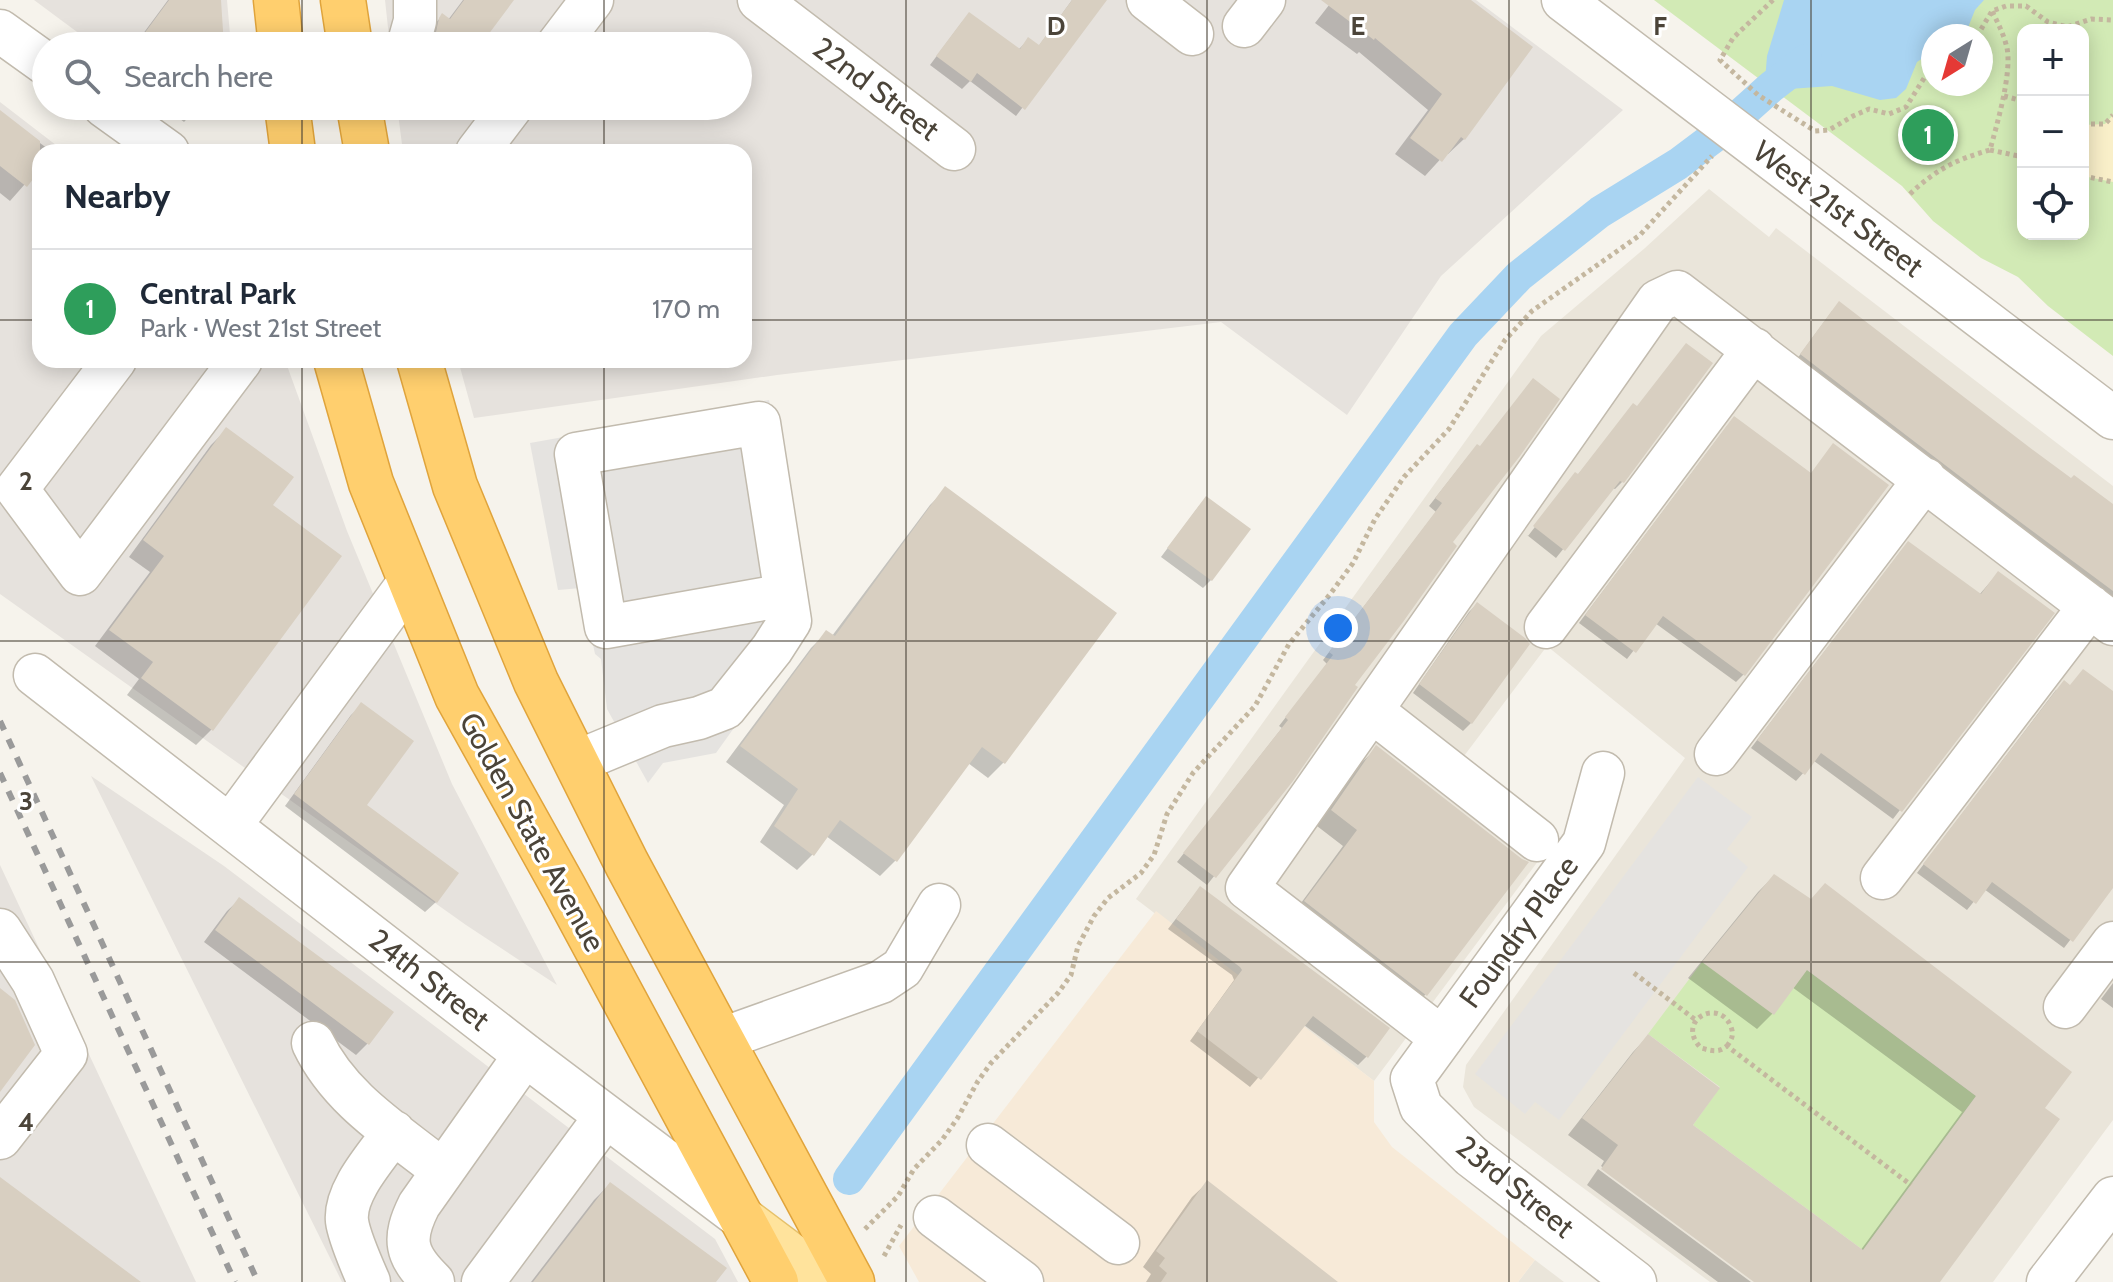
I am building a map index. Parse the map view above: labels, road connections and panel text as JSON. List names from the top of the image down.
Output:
{
  "streets": {
    "highway": ["Golden State Avenue"],
    "main road": ["24th Street"],
    "street": [
      "22nd Street",
      "West 21st Street",
      "Foundry Place",
      "23rd Street"
    ]
  },
  "crossings": [
    ["Golden State Avenue", "24th Street"],
    ["Foundry Place", "23rd Street"]
  ],
  "north": "bottom left",
  "page": {
    "map_buttons": ["+", "−"],
    "search": "Search here",
    "pins": "1",
    "heading": "Nearby",
    "list": [
      {
        "mark": "1",
        "name": "Central Park",
        "note": "Park · West 21st Street",
        "value": "170 m"
      }
    ]
  },
  "grid": {
    "columns": ["D", "E", "F"],
    "rows": ["2", "3", "4"]
  }
}
